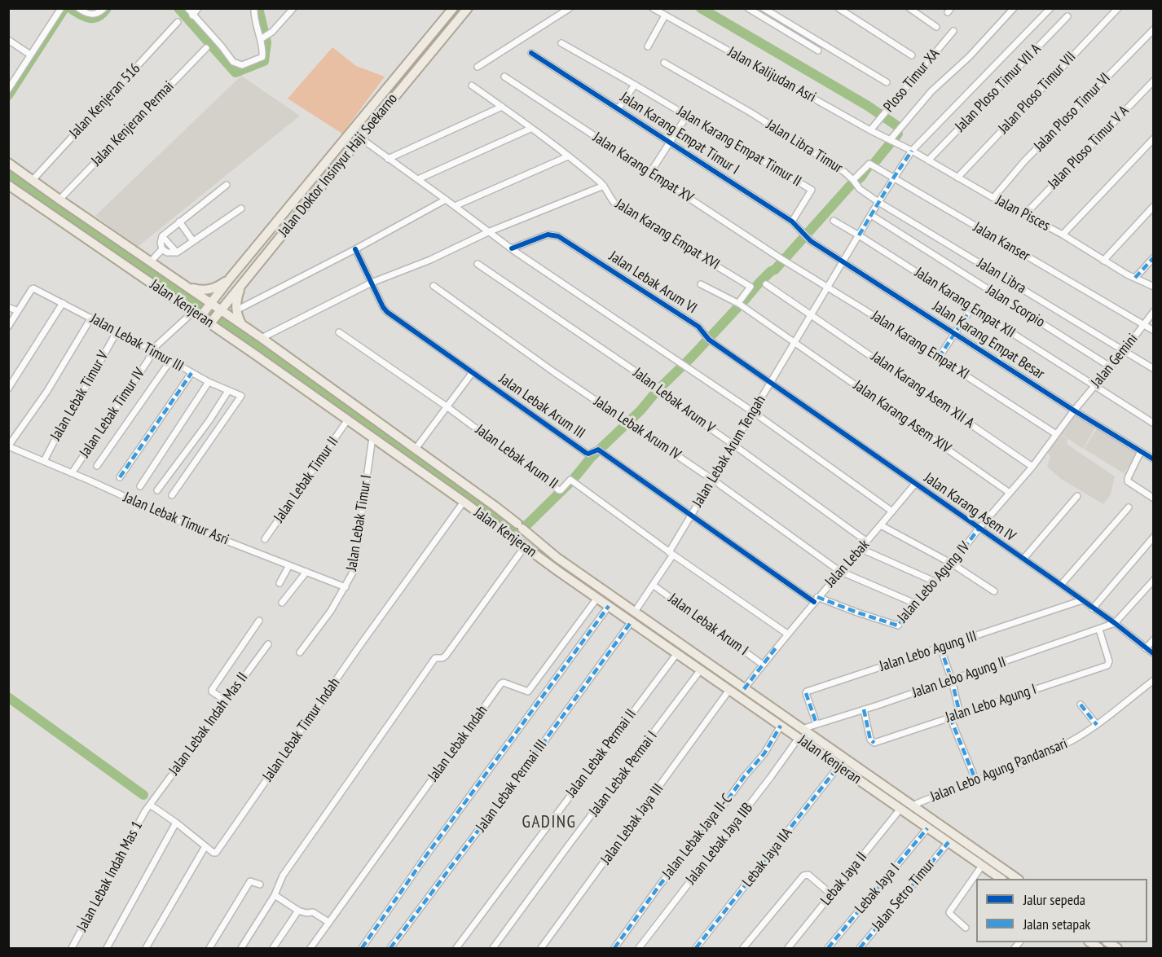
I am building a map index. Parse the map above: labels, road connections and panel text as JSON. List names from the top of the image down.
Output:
{
  "streets": {
    "main road": ["Jalan Doktor Insinyur Haji Soekarno", "Jalan Kenjeran"],
    "street": [
      "Jalan Kalijudan Asri",
      "Ploso Timur XA",
      "Jalan Ploso Timur VII A",
      "Jalan Ploso Timur VII",
      "Jalan Kenjeran 516",
      "Jalan Ploso Timur VI",
      "Jalan Kenjeran Permai",
      "Jalan Karang Empat Timur I",
      "Jalan Karang Empat Timur II",
      "Jalan Libra Timur",
      "Jalan Ploso Timur V A",
      "Jalan Karang Empat XV",
      "Jalan Pisces",
      "Jalan Karang Empat XVI",
      "Jalan Kanser",
      "Jalan Libra",
      "Jalan Lebak Arum VI",
      "Jalan Karang Empat XII",
      "Jalan Scorpio",
      "Jalan Karang Empat Besar",
      "Jalan Lebak Timur III",
      "Jalan Karang Empat XI",
      "Jalan Gemini",
      "Jalan Karang Asem XII A",
      "Jalan Lebak Timur V",
      "Jalan Lebak Arum V",
      "Jalan Lebak Arum III",
      "Jalan Lebak Timur IV",
      "Jalan Karang Asem XIV",
      "Jalan Lebak Arum IV",
      "Jalan Lebak Arum Tengah",
      "Jalan Lebak Arum II",
      "Jalan Lebak Timur II",
      "Jalan Karang Asem IV",
      "Jalan Lebak Timur Asri",
      "Jalan Lebak Timur I",
      "Jalan Lebak",
      "Jalan Lebo Agung IV",
      "Jalan Lebak Arum I",
      "Jalan Lebo Agung III",
      "Jalan Lebo Agung II",
      "Jalan Lebo Agung I",
      "Jalan Lebak Indah Mas II",
      "Jalan Lebak Timur Indah",
      "Jalan Lebak Indah",
      "Jalan Lebak Permai II",
      "Jalan Lebo Agung Pandansari",
      "Jalan Lebak Permai I",
      "Jalan Lebak Permai III",
      "Jalan Lebak Jaya III",
      "Jalan Lebak Jaya II-C",
      "Jalan Lebak Jaya IIB",
      "Lebak Jaya IIA",
      "Jalan Lebak Indah Mas 1",
      "Lebak Jaya II",
      "Lebak Jaya I",
      "Jalan Setro Timur"
    ]
  },
  "crossings": [
    ["Jalan Kalijudan Asri", "Ploso Timur XA"],
    ["Jalan Kalijudan Asri", "Jalan Pisces"],
    ["Jalan Ploso Timur VII A", "Jalan Pisces"],
    ["Jalan Ploso Timur VII", "Jalan Pisces"],
    ["Jalan Kenjeran 516", "Jalan Kenjeran"],
    ["Jalan Ploso Timur VI", "Jalan Pisces"],
    ["Jalan Kenjeran Permai", "Jalan Kenjeran"],
    ["Jalan Karang Empat Timur I", "Jalan Karang Empat Timur II"],
    ["Jalan Karang Empat Timur I", "Jalan Karang Empat Besar"],
    ["Jalan Libra Timur", "Jalan Kanser"],
    ["Jalan Libra Timur", "Jalan Libra"],
    ["Jalan Libra Timur", "Jalan Lebak Arum Tengah"],
    ["Jalan Ploso Timur V A", "Jalan Pisces"],
    ["Jalan Doktor Insinyur Haji Soekarno", "Jalan Kenjeran"],
    ["Jalan Doktor Insinyur Haji Soekarno", "Jalan Lebak Timur IV"],
    ["Jalan Karang Empat XV", "Jalan Karang Empat XI"],
    ["Jalan Pisces", "Jalan Lebak Arum Tengah"],
    ["Jalan Kanser", "Jalan Gemini"],
    ["Jalan Kanser", "Jalan Lebak Arum Tengah"],
    ["Jalan Libra", "Jalan Gemini"],
    ["Jalan Libra", "Jalan Lebak Arum Tengah"],
    ["Jalan Lebak Arum VI", "Jalan Lebak Arum Tengah"],
    ["Jalan Lebak Arum VI", "Jalan Karang Asem IV"],
    ["Jalan Karang Empat XII", "Jalan Gemini"],
    ["Jalan Karang Empat XII", "Jalan Lebak Arum Tengah"],
    ["Jalan Kenjeran", "Jalan Lebak Timur IV"],
    ["Jalan Kenjeran", "Jalan Lebak Arum Tengah"],
    ["Jalan Kenjeran", "Jalan Lebak Timur II"],
    ["Jalan Kenjeran", "Jalan Lebak Timur I"],
    ["Jalan Kenjeran", "Jalan Lebak"],
    ["Jalan Kenjeran", "Jalan Lebo Agung II"],
    ["Jalan Kenjeran", "Jalan Lebak Timur Indah"],
    ["Jalan Kenjeran", "Jalan Lebak Indah"],
    ["Jalan Kenjeran", "Jalan Lebak Permai II"],
    ["Jalan Kenjeran", "Jalan Lebo Agung Pandansari"],
    ["Jalan Kenjeran", "Jalan Lebak Permai I"],
    ["Jalan Kenjeran", "Jalan Lebak Permai III"],
    ["Jalan Kenjeran", "Jalan Lebak Jaya III"],
    ["Jalan Kenjeran", "Jalan Lebak Jaya II-C"],
    ["Jalan Kenjeran", "Jalan Lebak Jaya IIB"],
    ["Jalan Kenjeran", "Lebak Jaya IIA"],
    ["Jalan Kenjeran", "Lebak Jaya II"],
    ["Jalan Kenjeran", "Lebak Jaya I"],
    ["Jalan Kenjeran", "Jalan Setro Timur"],
    ["Jalan Scorpio", "Jalan Gemini"],
    ["Jalan Scorpio", "Jalan Lebak Arum Tengah"],
    ["Jalan Karang Empat Besar", "Jalan Gemini"],
    ["Jalan Karang Empat Besar", "Jalan Lebak Arum Tengah"],
    ["Jalan Lebak Timur III", "Jalan Lebak Timur V"],
    ["Jalan Lebak Timur III", "Jalan Lebak Timur IV"],
    ["Jalan Karang Empat XI", "Jalan Lebak Arum Tengah"],
    ["Jalan Karang Asem XII A", "Jalan Lebak Arum Tengah"],
    ["Jalan Lebak Timur V", "Jalan Lebak Timur Asri"],
    ["Jalan Lebak Arum V", "Jalan Lebak Arum Tengah"],
    ["Jalan Lebak Arum V", "Jalan Lebak"],
    ["Jalan Lebak Arum III", "Jalan Lebak Arum Tengah"],
    ["Jalan Lebak Arum III", "Jalan Lebak"],
    ["Jalan Lebak Arum III", "Jalan Lebo Agung IV"],
    ["Jalan Lebak Timur IV", "Jalan Lebak Timur Asri"],
    ["Jalan Karang Asem XIV", "Jalan Lebak Arum Tengah"],
    ["Jalan Karang Asem XIV", "Jalan Lebo Agung IV"],
    ["Jalan Lebak Arum IV", "Jalan Lebak Arum Tengah"],
    ["Jalan Lebak Arum IV", "Jalan Lebak"],
    ["Jalan Lebak Arum IV", "Jalan Lebo Agung IV"],
    ["Jalan Lebak Arum Tengah", "Jalan Lebak Arum II"],
    ["Jalan Lebak Arum Tengah", "Jalan Karang Asem IV"],
    ["Jalan Lebak Arum Tengah", "Jalan Lebak Arum I"],
    ["Jalan Lebak Arum II", "Jalan Lebak"],
    ["Jalan Karang Asem IV", "Jalan Lebak"],
    ["Jalan Karang Asem IV", "Jalan Lebo Agung IV"],
    ["Jalan Karang Asem IV", "Jalan Lebo Agung III"],
    ["Jalan Karang Asem IV", "Jalan Lebo Agung II"],
    ["Jalan Lebak Timur Asri", "Jalan Lebak Timur I"],
    ["Jalan Lebak", "Jalan Lebak Arum I"],
    ["Jalan Lebo Agung III", "Jalan Lebo Agung II"],
    ["Jalan Lebo Agung II", "Jalan Lebo Agung I"],
    ["Jalan Lebo Agung II", "Jalan Lebak Jaya IIB"],
    ["Jalan Lebak Indah Mas II", "Jalan Lebak Indah Mas 1"]
  ],
  "districts": ["GADING"],
  "legend": ["Jalur sepeda", "Jalan setapak"]
}
